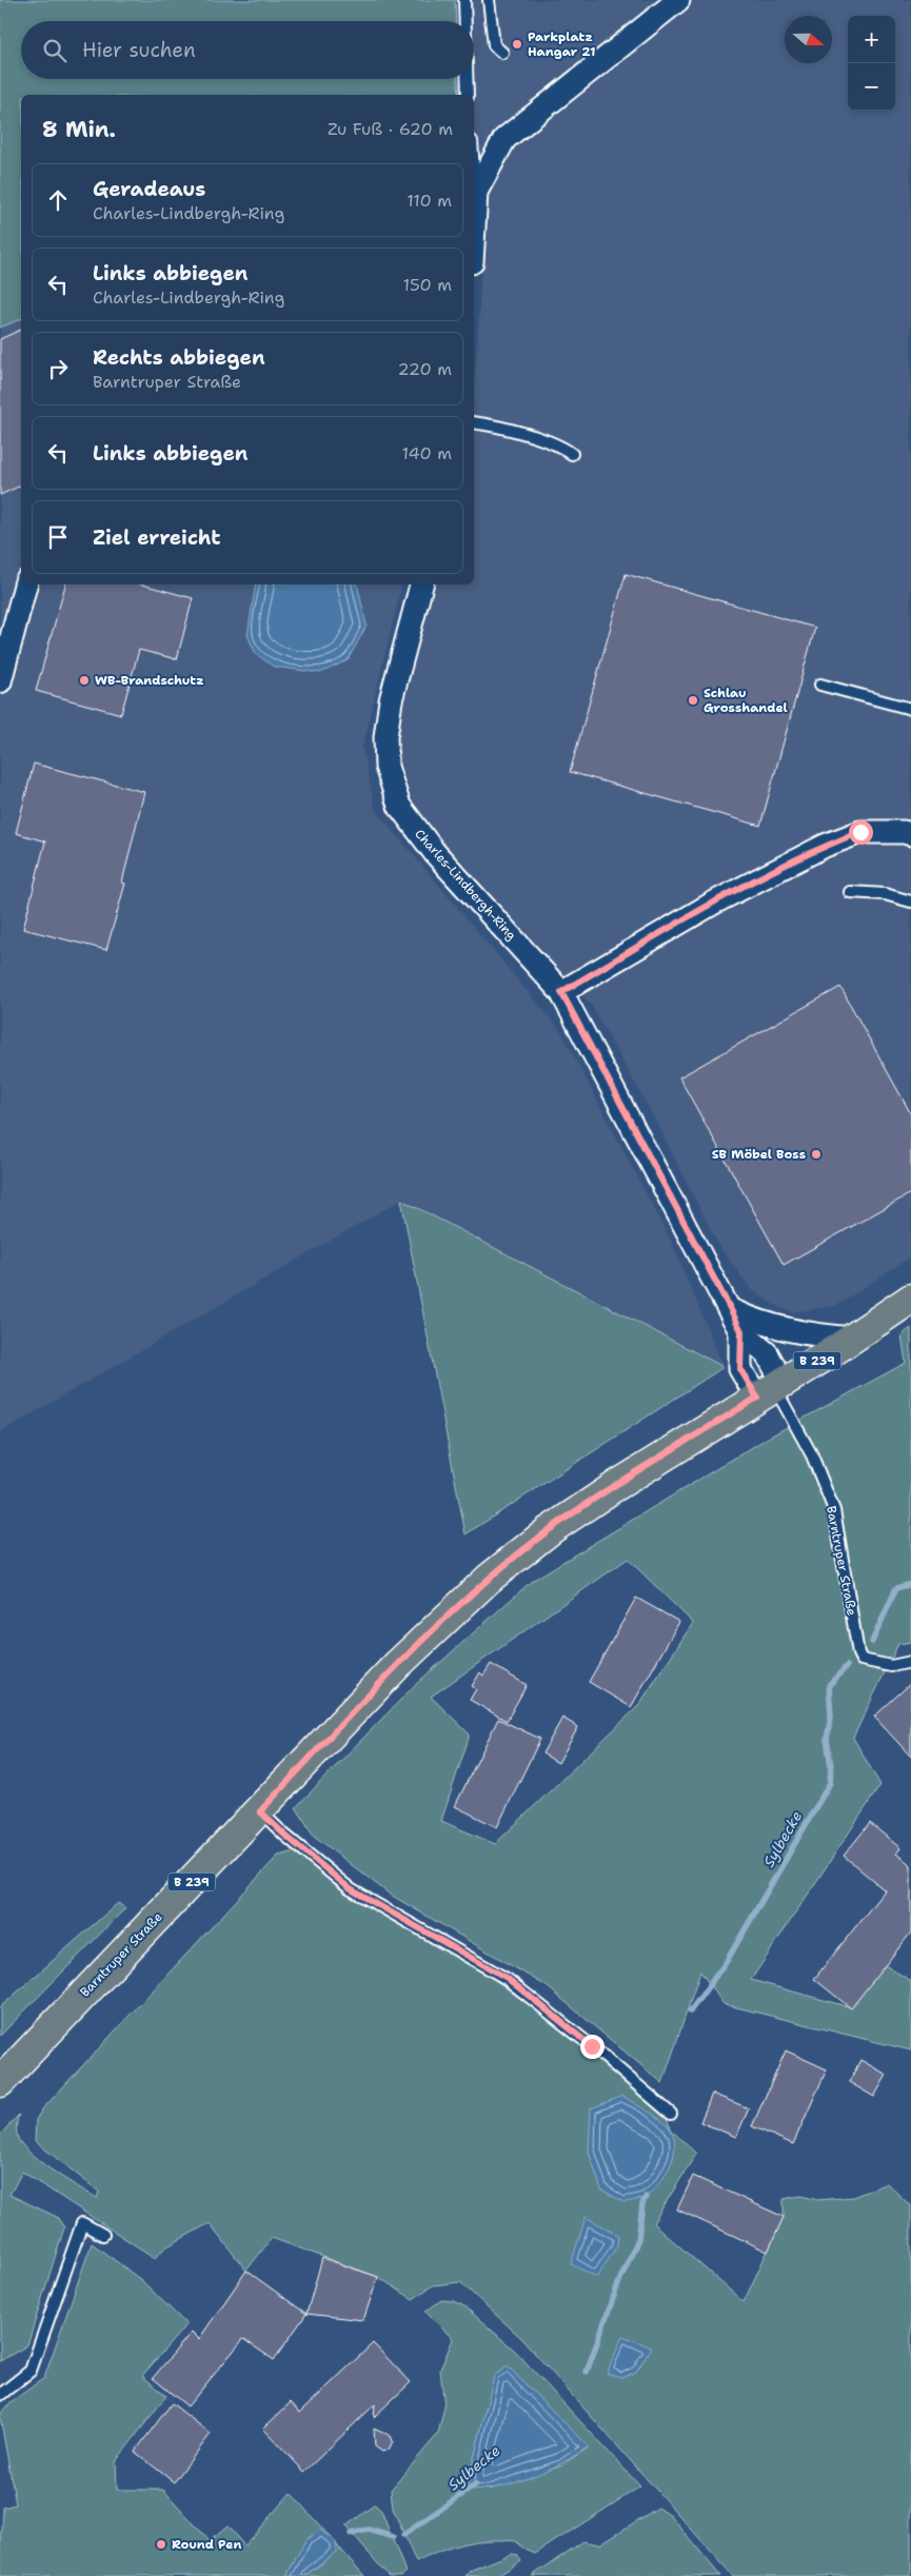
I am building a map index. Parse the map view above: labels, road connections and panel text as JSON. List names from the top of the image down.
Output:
{
  "streets": {
    "main road": ["B 239", "Barntruper Straße"],
    "street": ["Charles-Lindbergh-Ring"]
  },
  "crossings": [
    ["Charles-Lindbergh-Ring", "Barntruper Straße"]
  ],
  "water": ["Sylbecke"],
  "places": [
    "Parkplatz Hangar 21",
    "WB-Brandschutz",
    "Schlau Grosshandel",
    "SB Möbel Boss",
    "Round Pen"
  ],
  "north": "right",
  "page": {
    "map_buttons": ["+", "−"],
    "search": "Hier suchen",
    "heading": ["8 Min.", "Zu Fuß · 620 m"],
    "list": [
      ["Geradeaus", "Charles-Lindbergh-Ring", "110 m"],
      ["Links abbiegen", "Charles-Lindbergh-Ring", "150 m"],
      ["Rechts abbiegen", "Barntruper Straße", "220 m"],
      ["Links abbiegen", "140 m"],
      "Ziel erreicht"
    ]
  }
}
